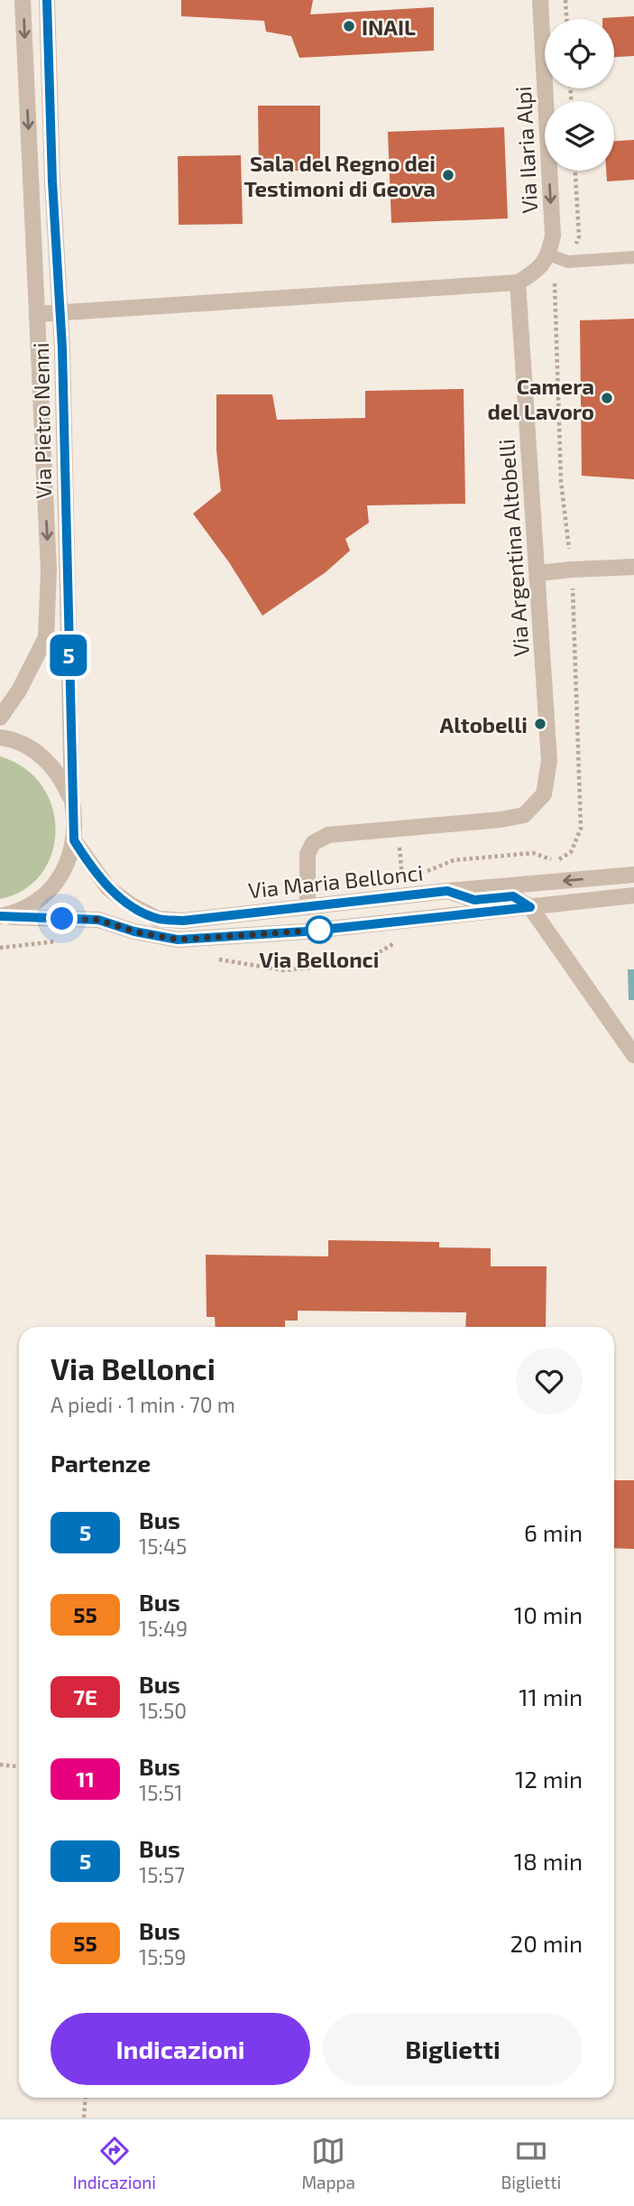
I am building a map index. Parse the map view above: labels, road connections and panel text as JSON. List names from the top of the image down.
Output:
{
  "streets": {
    "street": [
      "Via Ilaria Alpi",
      "Via Pietro Nenni",
      "Via Argentina Altobelli",
      "Via Maria Bellonci"
    ]
  },
  "crossings": [
    ["Via Pietro Nenni", "Via Maria Bellonci"],
    ["Via Argentina Altobelli", "Via Maria Bellonci"]
  ],
  "one_way": ["Via Ilaria Alpi"],
  "places": [
    "INAIL",
    "Sala del Regno dei Testimoni di Geova",
    "Camera del Lavoro",
    "Altobelli",
    "Via Bellonci"
  ],
  "lines": ["bus line 5"],
  "page": {
    "on_map": "5",
    "heading": [
      ["Via Bellonci", "A piedi · 1 min · 70 m"],
      "Partenze"
    ],
    "list": [
      {
        "mark": "5",
        "name": "Bus",
        "note": "15:45",
        "value": "6 min"
      },
      {
        "mark": "55",
        "name": "Bus",
        "note": "15:49",
        "value": "10 min"
      },
      {
        "mark": "7E",
        "name": "Bus",
        "note": "15:50",
        "value": "11 min"
      },
      {
        "mark": "11",
        "name": "Bus",
        "note": "15:51",
        "value": "12 min"
      },
      {
        "mark": "5",
        "name": "Bus",
        "note": "15:57",
        "value": "18 min"
      },
      {
        "mark": "55",
        "name": "Bus",
        "note": "15:59",
        "value": "20 min"
      }
    ],
    "buttons": ["Indicazioni", "Biglietti"],
    "tabs": ["Indicazioni", "Mappa", "Biglietti"]
  }
}
